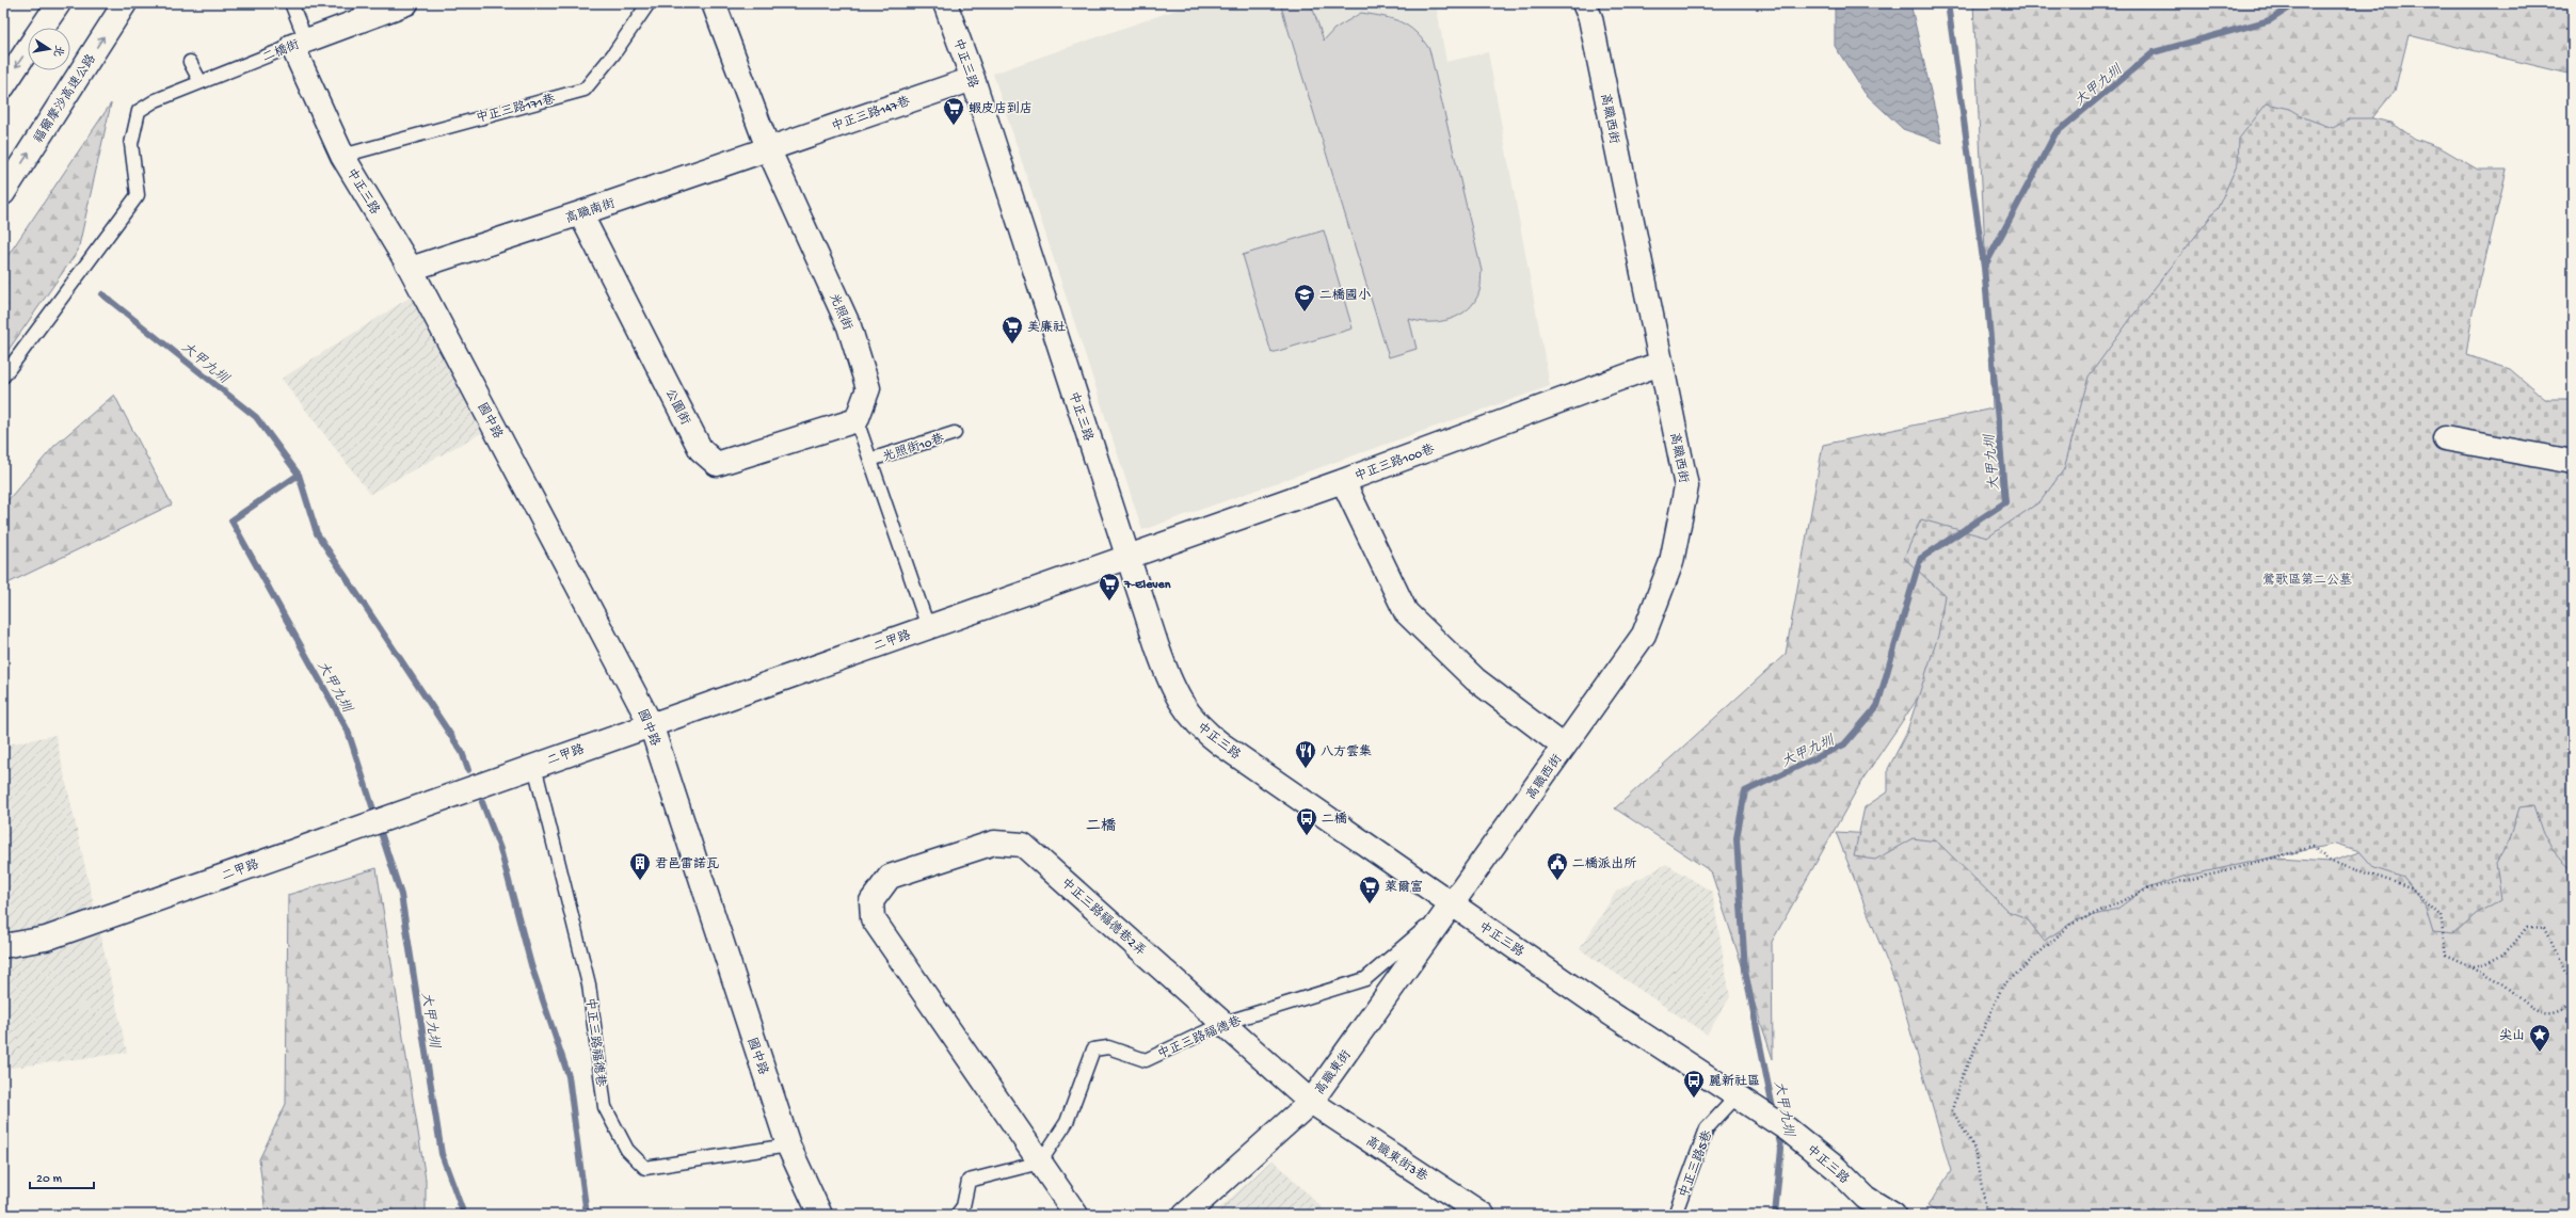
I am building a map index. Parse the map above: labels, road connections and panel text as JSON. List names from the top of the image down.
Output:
{
  "streets": {
    "main road": [
      "二橋街",
      "中正三路",
      "福爾摩沙高速公路",
      "中正三路147巷",
      "高職西街",
      "高職南街",
      "光照街",
      "公園街",
      "國中路",
      "中正三路100巷",
      "二甲路",
      "中正三路福德巷2弄",
      "高職東街",
      "高職東街3巷"
    ],
    "lane": [
      "中正三路171巷",
      "光照街10巷",
      "中正三路福德巷",
      "中正三路5巷"
    ]
  },
  "crossings": [
    ["二橋街", "中正三路"],
    ["中正三路", "中正三路171巷"],
    ["中正三路", "中正三路147巷"],
    ["中正三路", "高職西街"],
    ["中正三路", "高職南街"],
    ["中正三路", "國中路"],
    ["中正三路", "中正三路100巷"],
    ["中正三路", "二甲路"],
    ["中正三路", "中正三路福德巷"],
    ["中正三路", "高職東街"],
    ["中正三路", "中正三路5巷"],
    ["中正三路147巷", "高職南街"],
    ["中正三路147巷", "光照街"],
    ["高職西街", "中正三路100巷"],
    ["高職西街", "中正三路福德巷"],
    ["高職西街", "高職東街"],
    ["高職南街", "光照街"],
    ["高職南街", "公園街"],
    ["高職南街", "國中路"],
    ["光照街", "公園街"],
    ["國中路", "二甲路"],
    ["國中路", "中正三路福德巷"],
    ["中正三路100巷", "二甲路"],
    ["二甲路", "中正三路福德巷"],
    ["中正三路福德巷2弄", "中正三路福德巷"],
    ["中正三路福德巷2弄", "高職東街"],
    ["中正三路福德巷2弄", "高職東街3巷"],
    ["中正三路福德巷", "高職東街"],
    ["高職東街", "高職東街3巷"]
  ],
  "districts": ["二橋"],
  "water": ["大甲九圳"],
  "parks": ["鶯歌區第二公墓"],
  "places": {
    "supermarket": [
      "蝦皮店到店",
      "美廉社",
      "7-Eleven",
      "萊爾富"
    ],
    "school or university": ["二橋國小"],
    "restaurant": ["八方雲集"],
    "bus stop": ["二橋", "麗新社區"],
    "building": ["君邑雷諾瓦"],
    "public building": ["二橋派出所"],
    "place": ["尖山"]
  },
  "scale_bar": "20 m",
  "north": "right"
}
